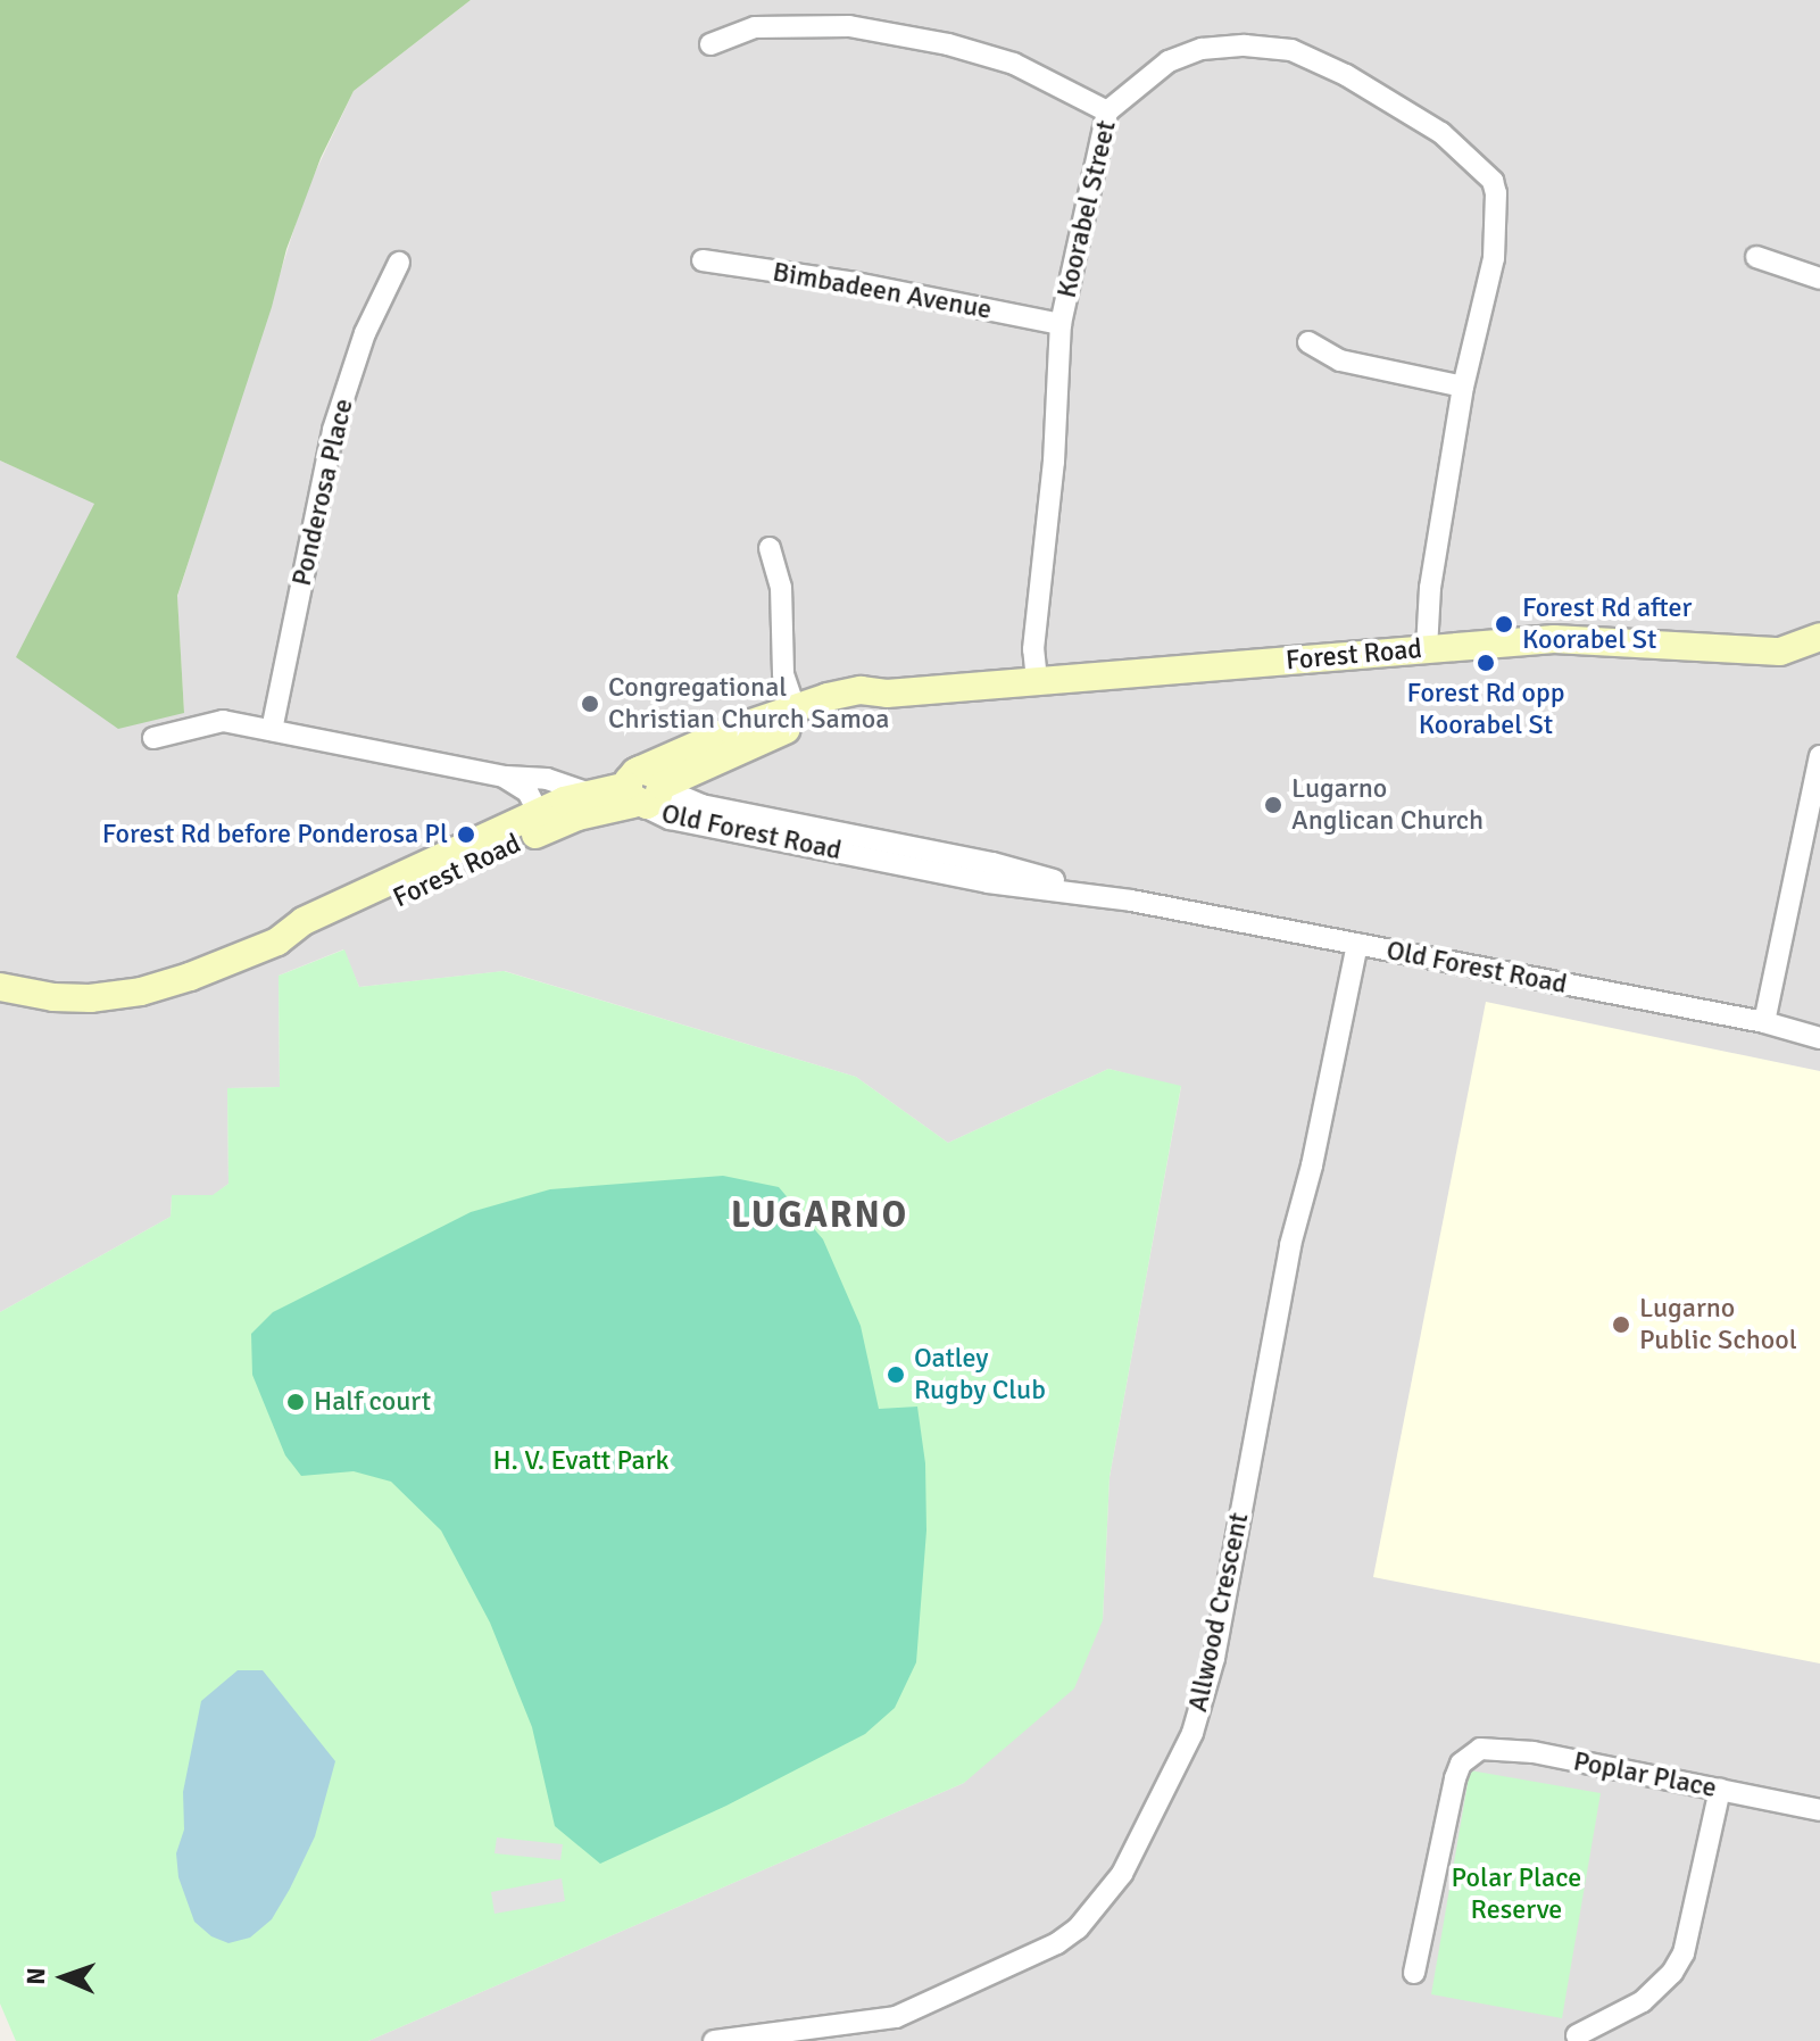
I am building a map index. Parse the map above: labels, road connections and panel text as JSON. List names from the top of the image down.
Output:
{
  "streets": {
    "street": [
      "Koorabel Street",
      "Bimbadeen Avenue",
      "Ponderosa Place",
      "Forest Road",
      "Old Forest Road",
      "Allwood Crescent",
      "Poplar Place"
    ]
  },
  "crossings": [
    ["Koorabel Street", "Bimbadeen Avenue"],
    ["Koorabel Street", "Forest Road"],
    ["Forest Road", "Old Forest Road"],
    ["Old Forest Road", "Allwood Crescent"]
  ],
  "districts": ["LUGARNO"],
  "parks": ["H. V. Evatt Park", "Polar Place Reserve"],
  "places": [
    "Forest Rd after Koorabel St",
    "Forest Rd opp Koorabel St",
    "Congregational Christian Church Samoa",
    "Lugarno Anglican Church",
    "Forest Rd before Ponderosa Pl",
    "Lugarno Public School",
    "Oatley Rugby Club",
    "Half court"
  ],
  "north": "left"
}
